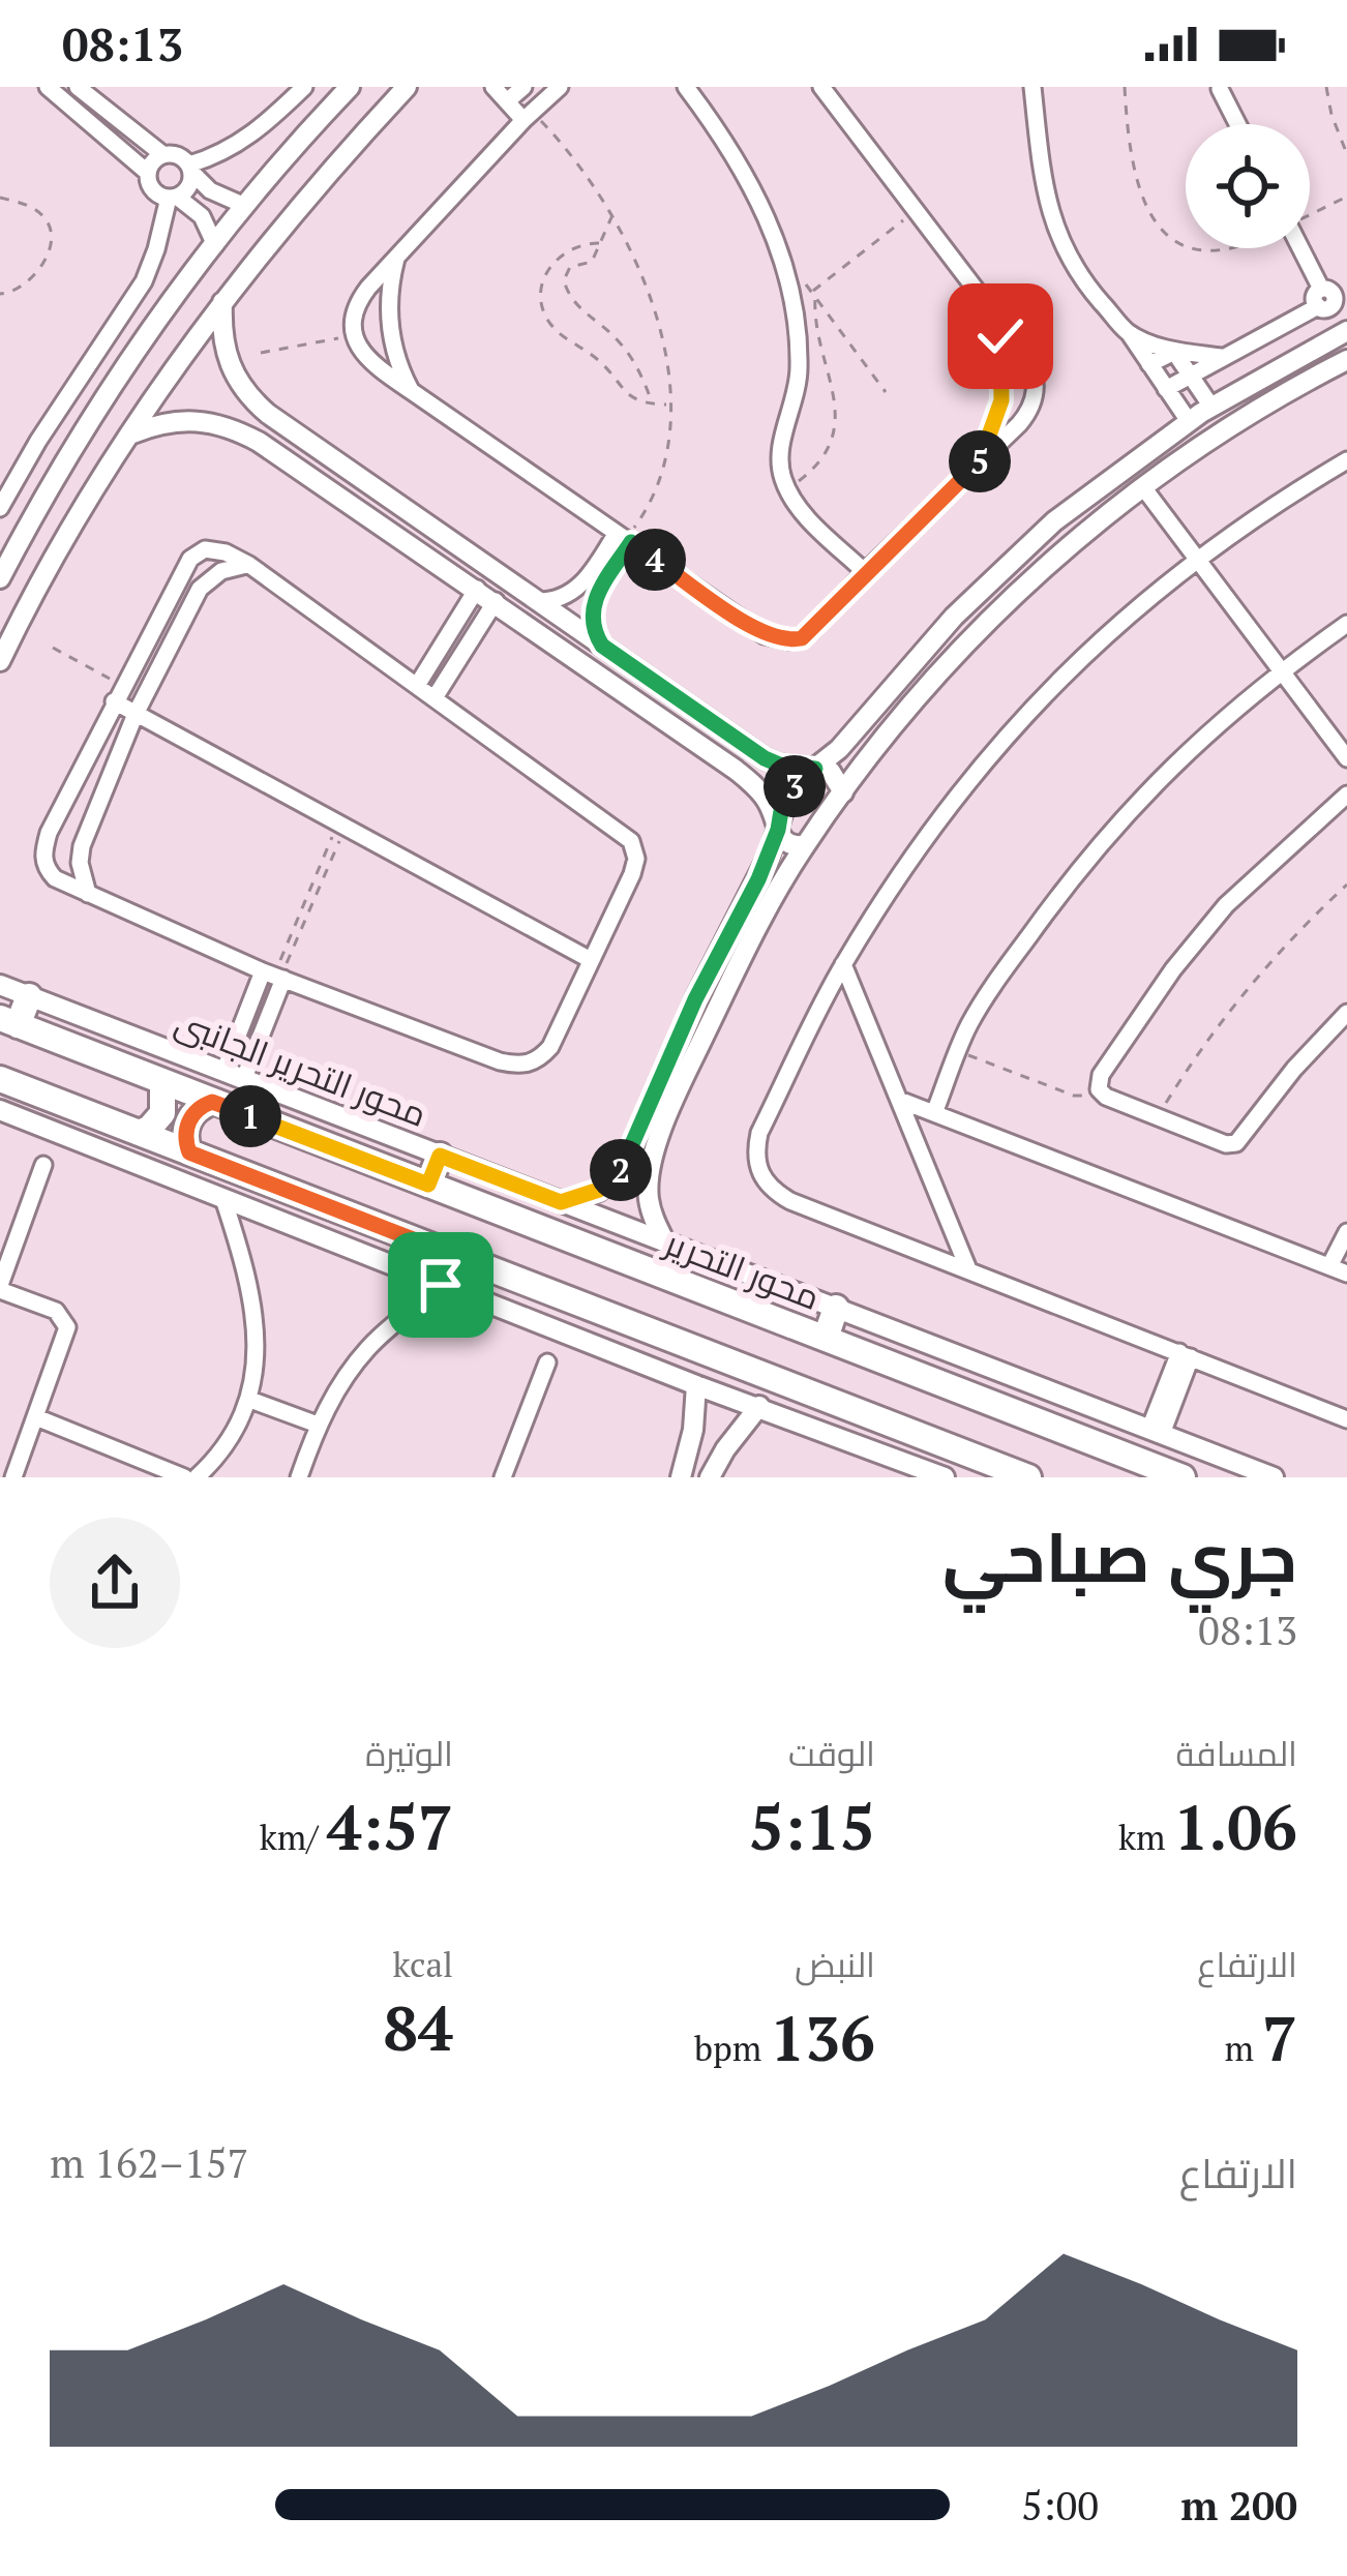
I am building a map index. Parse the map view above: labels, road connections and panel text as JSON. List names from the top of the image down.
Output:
{
  "streets": {
    "main road": ["محور التحرير"],
    "street": ["محور التحرير الجانبى"]
  },
  "page": {
    "status": "08:13",
    "pins": [
      "5",
      "4",
      "3",
      "1",
      "2"
    ],
    "heading": ["جري صباحي", "08:13"],
    "stats": [
      ["المسافة", "1.06 km"],
      ["الوقت", "5:15"],
      ["الوتيرة", "4:57 /km"],
      ["الارتفاع", "7 m"],
      ["النبض", "136 bpm"],
      ["kcal", "84"]
    ],
    "chart": ["الارتفاع", "157–162 m"],
    "list": [
      {
        "name": "200 m",
        "note": "5:00"
      }
    ]
  }
}
